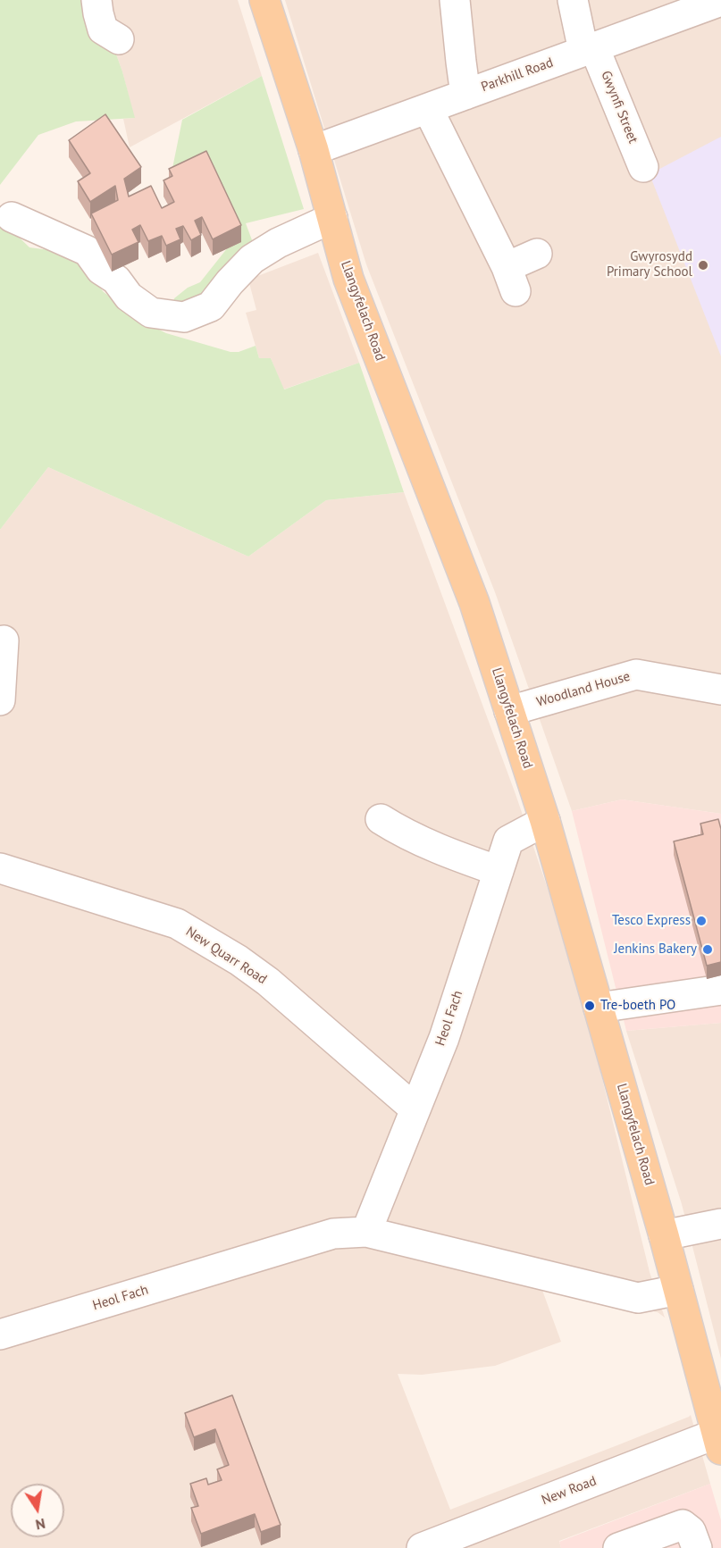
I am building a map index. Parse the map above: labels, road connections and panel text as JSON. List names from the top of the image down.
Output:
{
  "streets": {
    "main road": ["Llangyfelach Road"],
    "street": [
      "Parkhill Road",
      "Gwynfi Street",
      "Woodland House",
      "New Quarr Road",
      "Heol Fach",
      "New Road"
    ]
  },
  "crossings": [
    ["Parkhill Road", "Gwynfi Street"],
    ["Parkhill Road", "Llangyfelach Road"],
    ["Llangyfelach Road", "Woodland House"],
    ["Llangyfelach Road", "Heol Fach"],
    ["Llangyfelach Road", "New Road"],
    ["New Quarr Road", "Heol Fach"]
  ],
  "places": [
    "Gwyrosydd Primary School",
    "Tesco Express",
    "Jenkins Bakery",
    "Tre-boeth PO"
  ],
  "north": "bottom"
}
